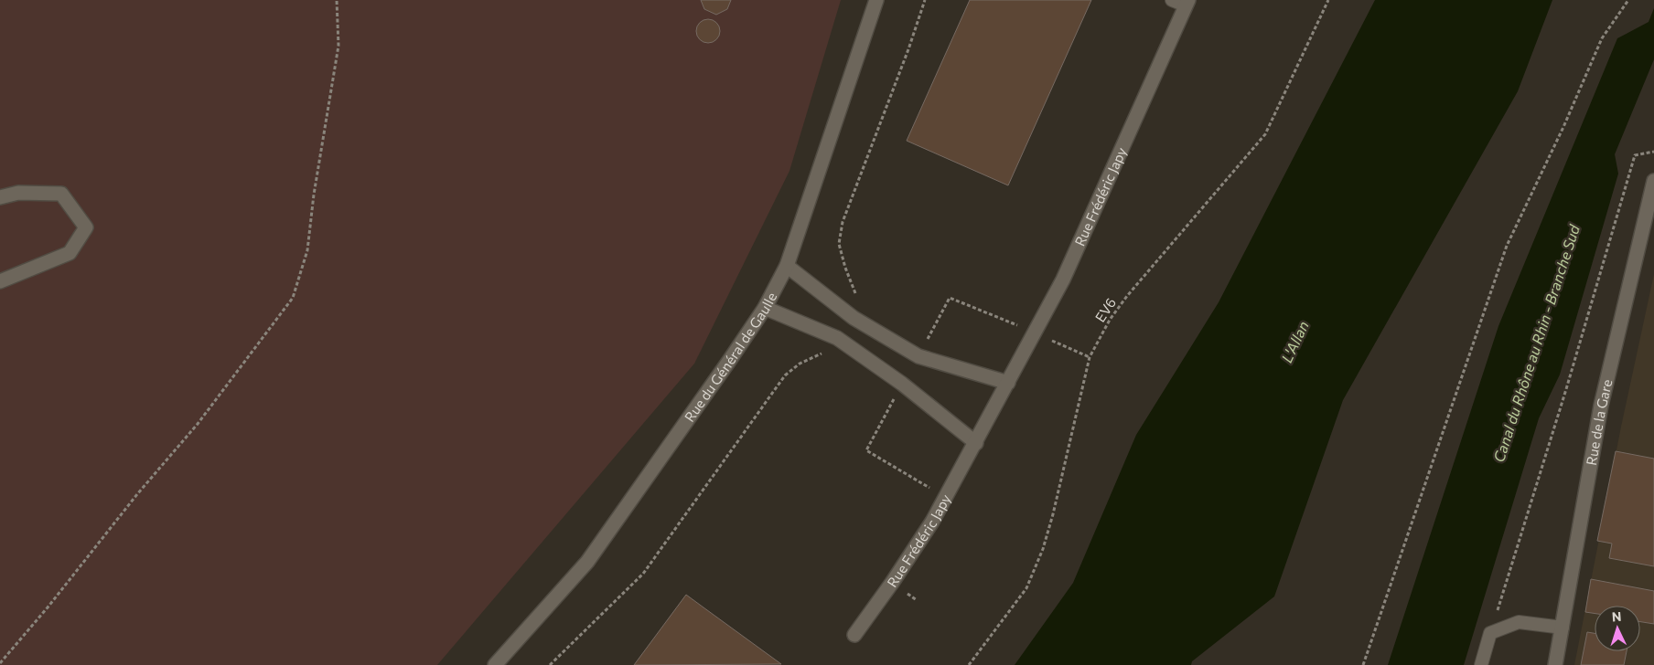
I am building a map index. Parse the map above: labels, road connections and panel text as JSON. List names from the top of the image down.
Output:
{
  "streets": {
    "street": ["Rue Frédéric Japy", "Rue du Général de Gaulle", "Rue de la Gare"],
    "path": ["EV6"]
  },
  "water": ["L'Allan", "Canal du Rhône au Rhin - Branche Sud"],
  "north": "top"
}
